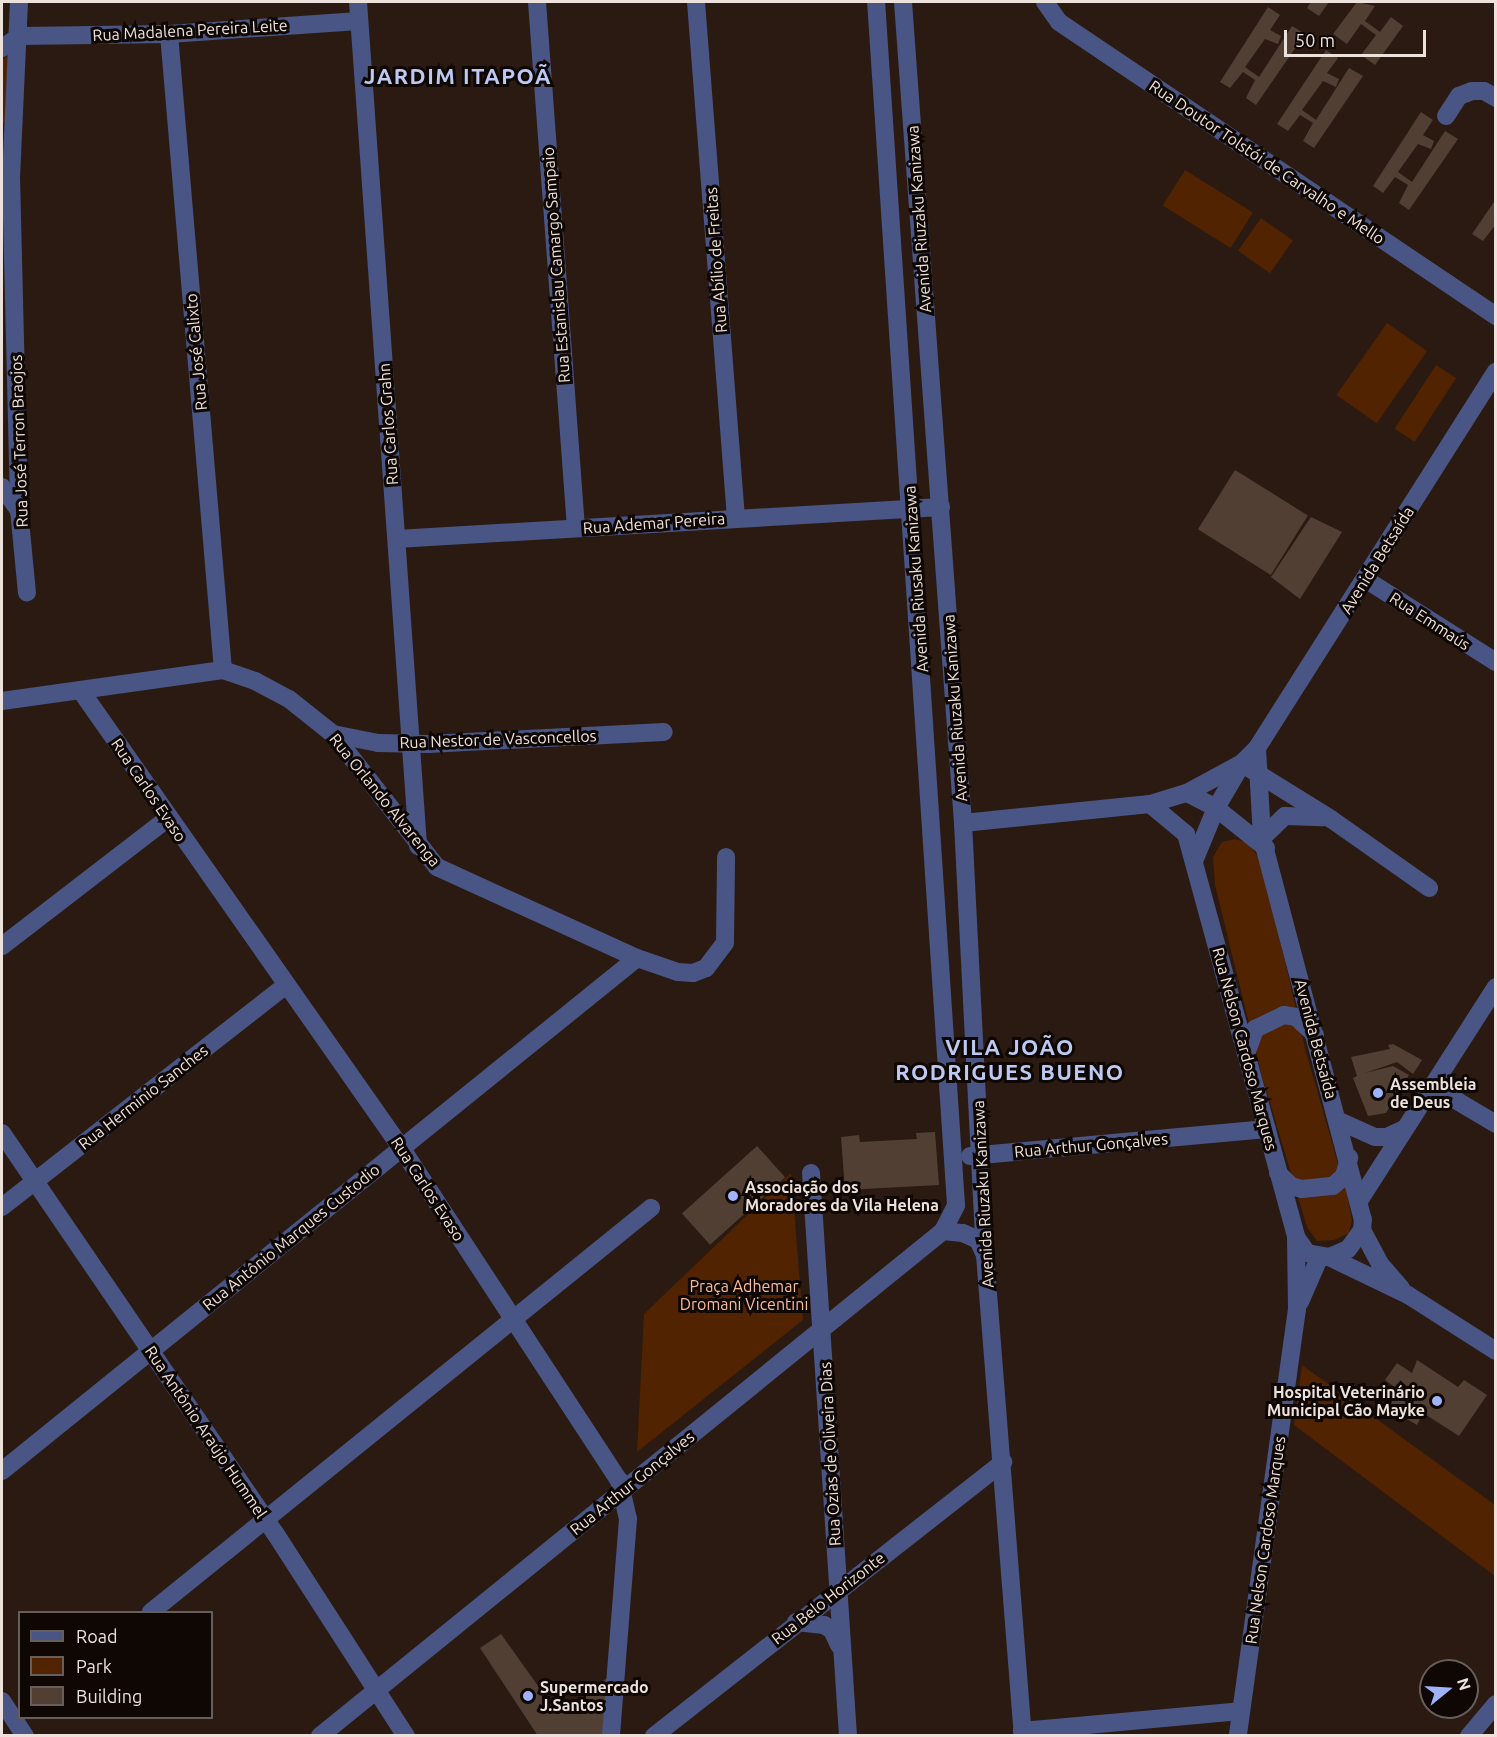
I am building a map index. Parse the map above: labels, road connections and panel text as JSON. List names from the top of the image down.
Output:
{
  "streets": {
    "street": [
      "Rua Madalena Pereira Leite",
      "Rua Doutor Tolstói de Carvalho e Mello",
      "Avenida Riuzaku Kanizawa",
      "Rua Abílio de Freitas",
      "Rua Estanislau Camargo Sampaio",
      "Rua José Calixto",
      "Rua Carlos Grahn",
      "Rua José Terron Braojos",
      "Rua Ademar Pereira",
      "Avenida Betsaída",
      "Avenida Riusaku Kanizawa",
      "Rua Emmaús",
      "Rua Nestor de Vasconcellos",
      "Rua Carlos Evaso",
      "Rua Orlando Alvarenga",
      "Rua Nelson Cardoso Marques",
      "Rua Herminio Sanches",
      "Rua Arthur Gonçalves",
      "Rua Antônio Marques Custodio",
      "Rua Antônio Araújo Hummel",
      "Rua Ozias de Oliveira Dias",
      "Rua Belo Horizonte"
    ]
  },
  "crossings": [
    ["Rua Madalena Pereira Leite", "Rua José Calixto"],
    ["Rua Madalena Pereira Leite", "Rua Carlos Grahn"],
    ["Rua Madalena Pereira Leite", "Rua José Terron Braojos"],
    ["Avenida Riuzaku Kanizawa", "Rua Arthur Gonçalves"],
    ["Avenida Riuzaku Kanizawa", "Rua Belo Horizonte"],
    ["Rua Abílio de Freitas", "Rua Ademar Pereira"],
    ["Rua Estanislau Camargo Sampaio", "Rua Ademar Pereira"],
    ["Rua José Calixto", "Rua Orlando Alvarenga"],
    ["Rua Carlos Grahn", "Rua Ademar Pereira"],
    ["Rua Carlos Grahn", "Rua Nestor de Vasconcellos"],
    ["Rua Carlos Grahn", "Rua Orlando Alvarenga"],
    ["Rua Ademar Pereira", "Avenida Riusaku Kanizawa"],
    ["Avenida Betsaída", "Rua Emmaús"],
    ["Avenida Betsaída", "Rua Nelson Cardoso Marques"],
    ["Avenida Riusaku Kanizawa", "Rua Arthur Gonçalves"],
    ["Rua Nestor de Vasconcellos", "Rua Orlando Alvarenga"],
    ["Rua Carlos Evaso", "Rua Herminio Sanches"],
    ["Rua Carlos Evaso", "Rua Arthur Gonçalves"],
    ["Rua Carlos Evaso", "Rua Antônio Marques Custodio"],
    ["Rua Orlando Alvarenga", "Rua Antônio Marques Custodio"],
    ["Rua Nelson Cardoso Marques", "Rua Arthur Gonçalves"],
    ["Rua Herminio Sanches", "Rua Antônio Araújo Hummel"],
    ["Rua Arthur Gonçalves", "Rua Antônio Araújo Hummel"],
    ["Rua Arthur Gonçalves", "Rua Ozias de Oliveira Dias"],
    ["Rua Antônio Marques Custodio", "Rua Antônio Araújo Hummel"],
    ["Rua Ozias de Oliveira Dias", "Rua Belo Horizonte"]
  ],
  "districts": ["JARDIM ITAPOÃ", "VILA JOÃO RODRIGUES BUENO"],
  "parks": ["Praça Adhemar Dromani Vicentini"],
  "places": [
    "Assembleia de Deus",
    "Associação dos Moradores da Vila Helena",
    "Hospital Veterinário Municipal Cão Mayke",
    "Supermercado J.Santos"
  ],
  "legend": ["Road", "Park", "Building"],
  "scale_bar": "50 m",
  "north": "right"
}
